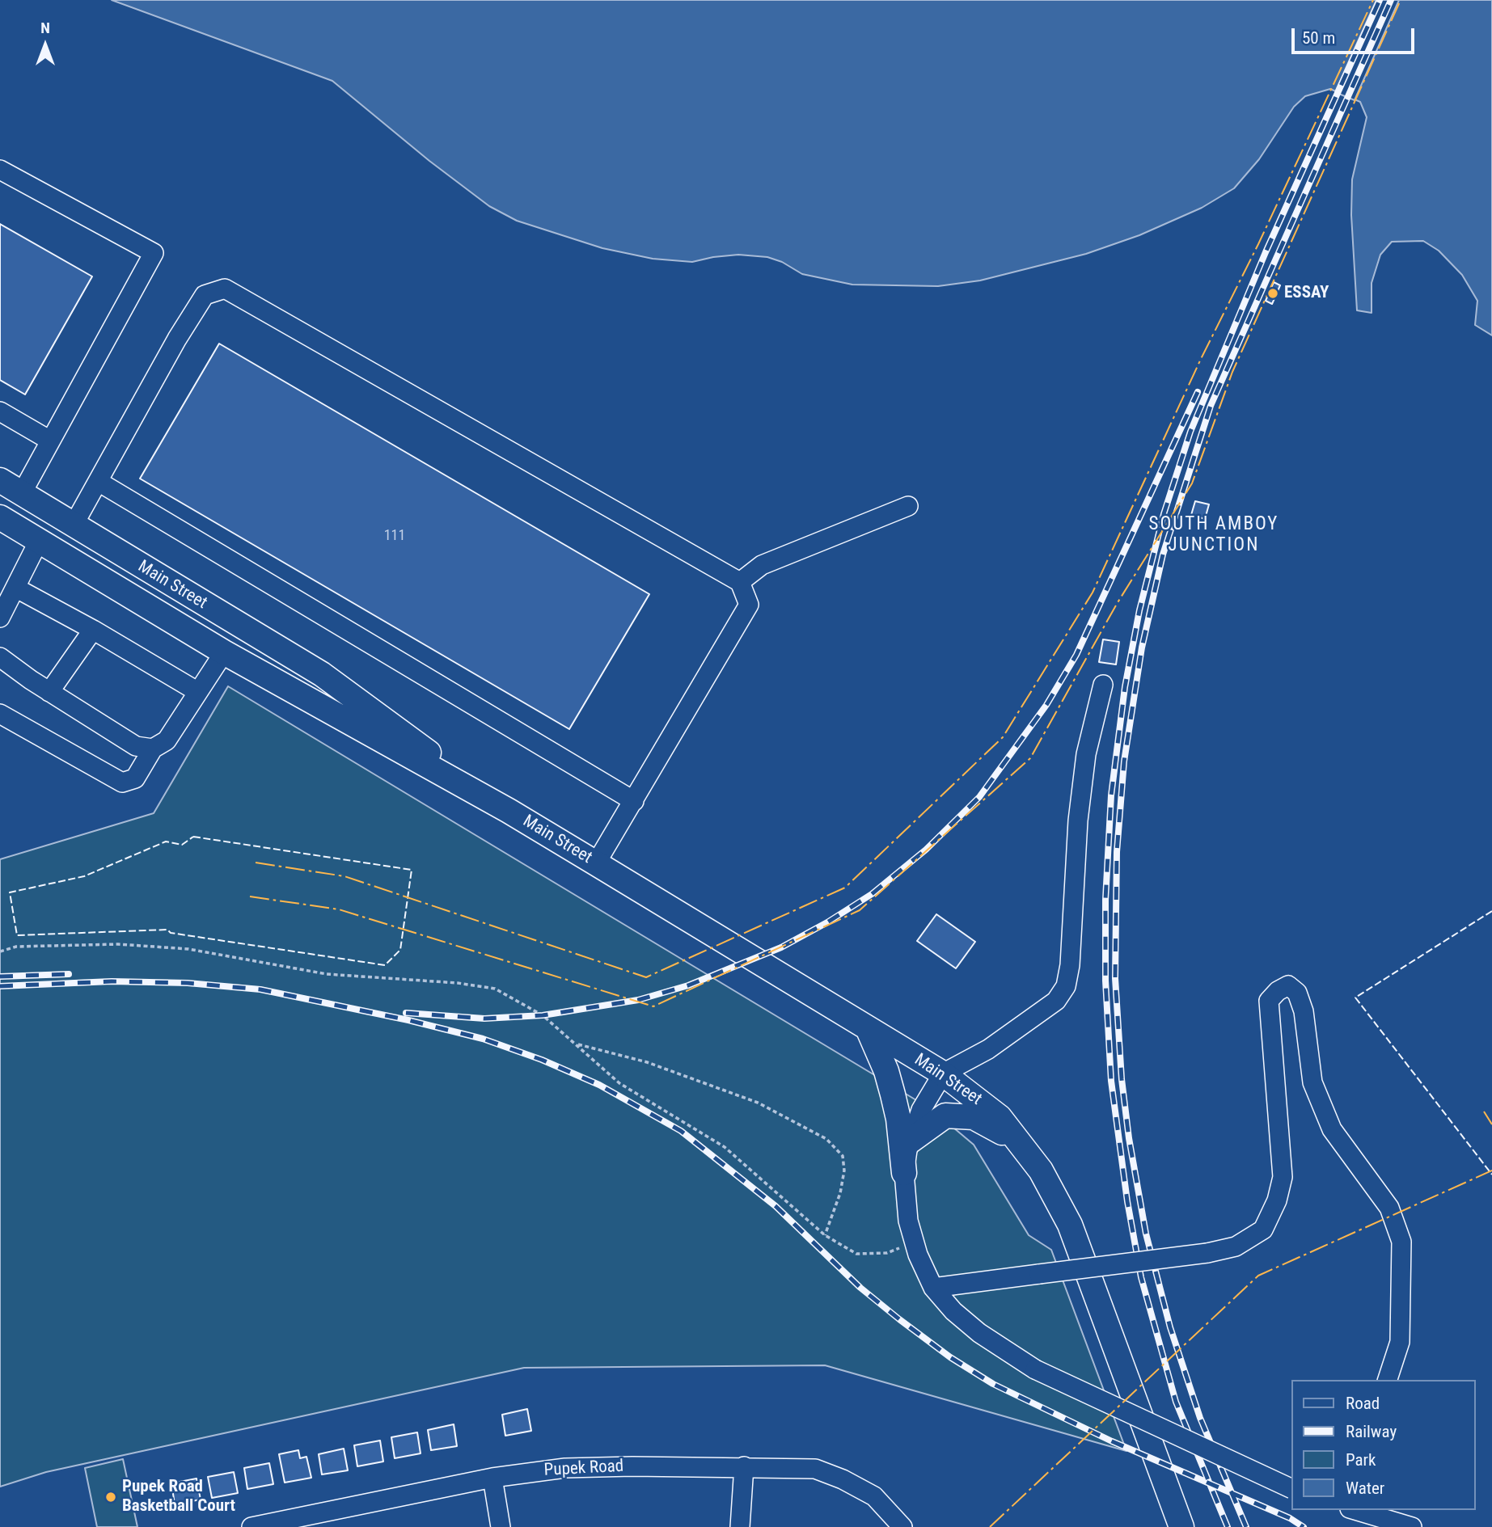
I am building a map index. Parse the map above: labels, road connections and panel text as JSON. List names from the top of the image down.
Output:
{
  "streets": {
    "main road": ["Main Street"],
    "street": ["Pupek Road"]
  },
  "districts": ["SOUTH AMBOY JUNCTION"],
  "places": ["ESSAY", "Pupek Road Basketball Court"],
  "house_numbers": ["111"],
  "legend": [
    "Road",
    "Railway",
    "Park",
    "Water"
  ],
  "scale_bar": "50 m",
  "north": "top"
}
